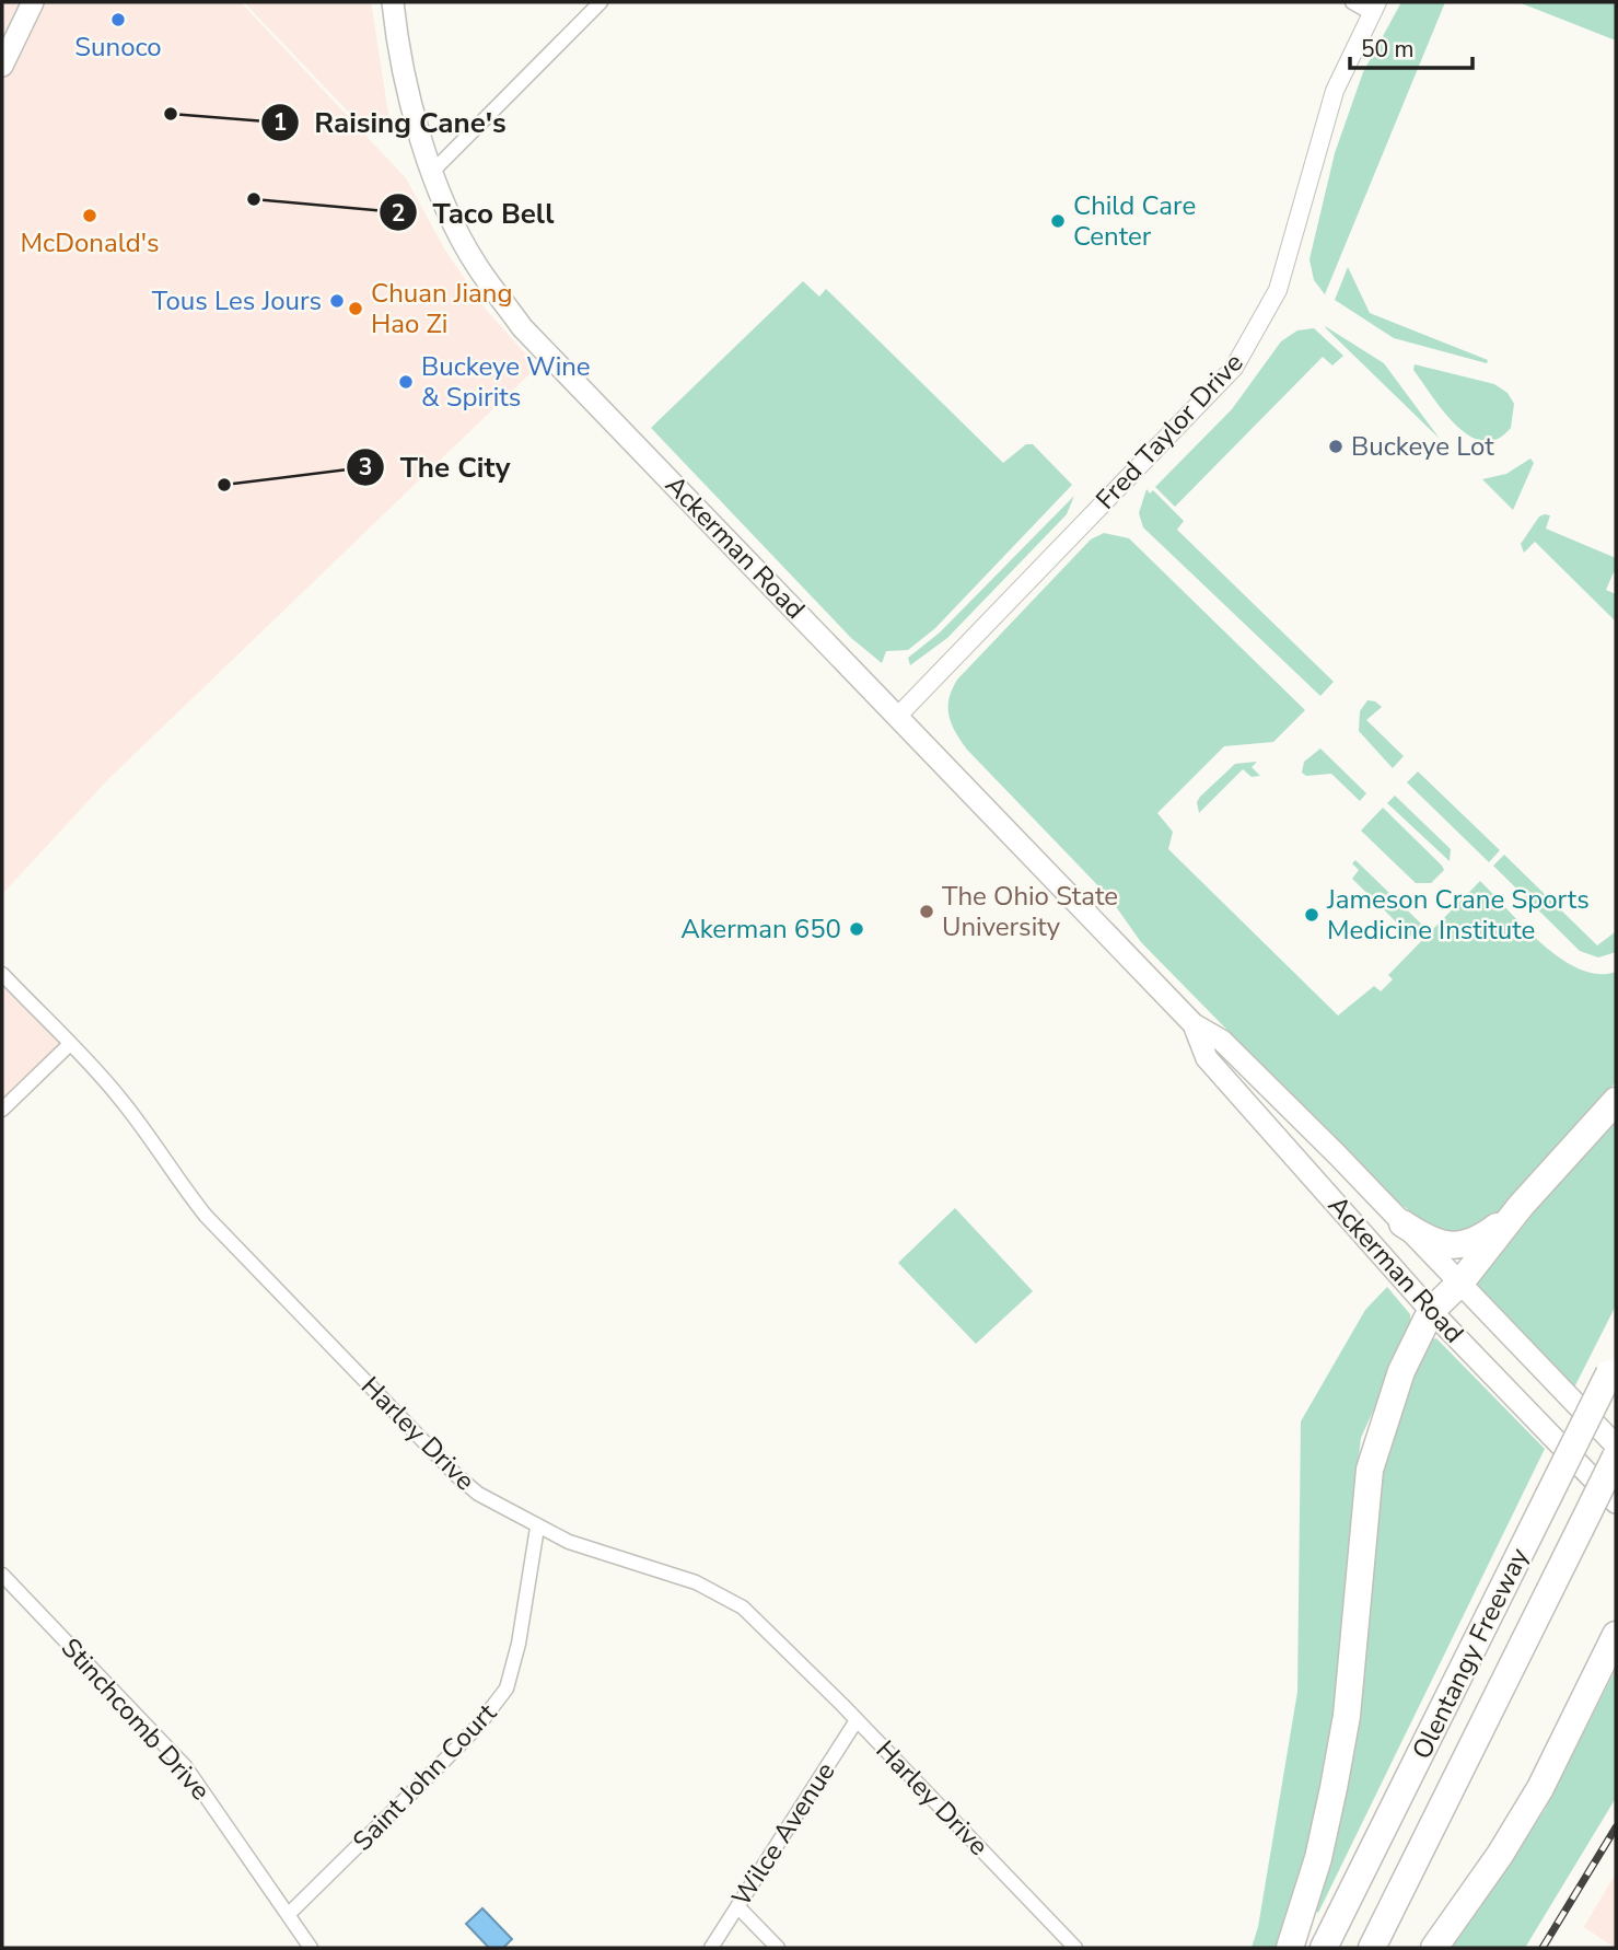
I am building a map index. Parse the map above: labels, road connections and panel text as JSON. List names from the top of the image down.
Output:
{
  "streets": {
    "highway": ["Olentangy Freeway"],
    "main road": ["Ackerman Road"],
    "street": [
      "Fred Taylor Drive",
      "Harley Drive",
      "Stinchcomb Drive",
      "Saint John Court",
      "Wilce Avenue"
    ]
  },
  "crossings": [
    ["Fred Taylor Drive", "Ackerman Road"],
    ["Harley Drive", "Saint John Court"],
    ["Harley Drive", "Wilce Avenue"],
    ["Stinchcomb Drive", "Saint John Court"]
  ],
  "places": [
    "Sunoco",
    "Raising Cane's",
    "Taco Bell",
    "McDonald's",
    "Child Care Center",
    "Tous Les Jours",
    "Chuan Jiang Hao Zi",
    "Buckeye Wine & Spirits",
    "Buckeye Lot",
    "The City",
    "The Ohio State University",
    "Jameson Crane Sports Medicine Institute",
    "Akerman 650"
  ],
  "scale_bar": "50 m"
}
